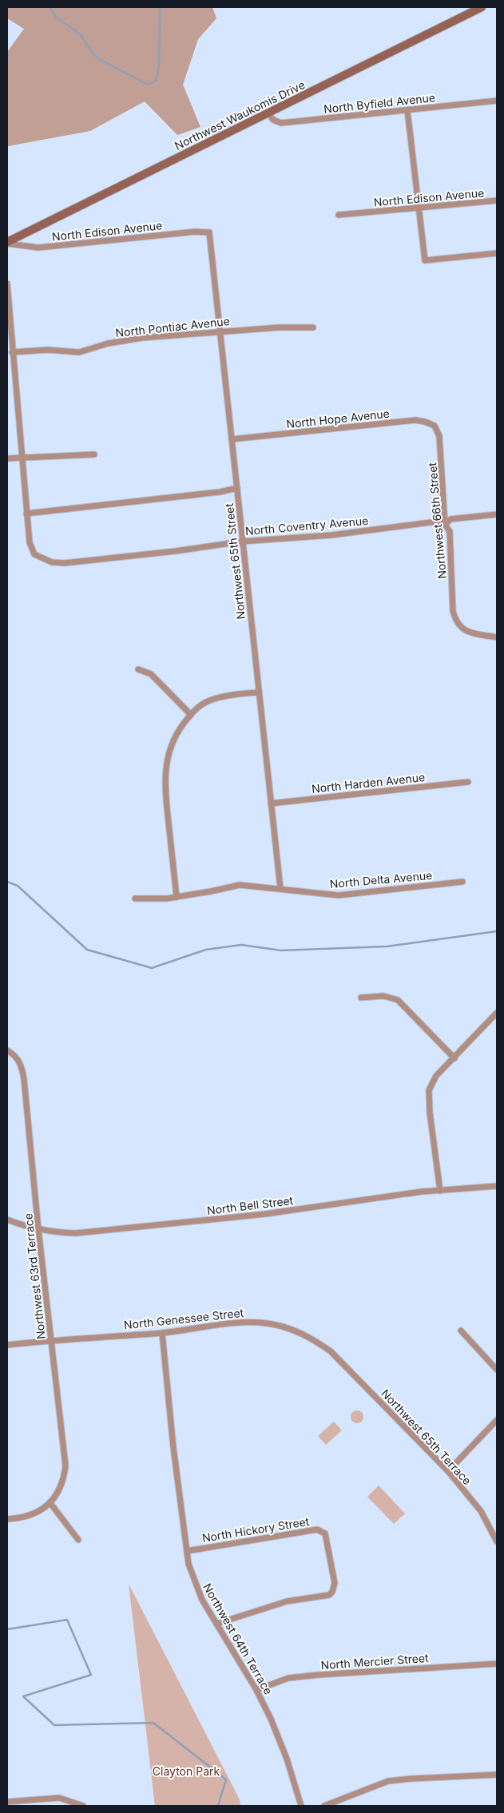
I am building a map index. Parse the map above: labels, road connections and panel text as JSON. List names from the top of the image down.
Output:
{
  "streets": {
    "main road": ["Northwest Waukomis Drive"],
    "street": [
      "North Byfield Avenue",
      "North Edison Avenue",
      "North Pontiac Avenue",
      "North Hope Avenue",
      "Northwest 66th Street",
      "North Coventry Avenue",
      "Northwest 65th Street",
      "North Harden Avenue",
      "North Delta Avenue",
      "North Bell Street",
      "Northwest 63rd Terrace",
      "North Genessee Street",
      "Northwest 65th Terrace",
      "North Hickory Street",
      "Northwest 64th Terrace",
      "North Mercier Street"
    ]
  },
  "crossings": [
    ["North Byfield Avenue", "Northwest Waukomis Drive"],
    ["Northwest Waukomis Drive", "North Edison Avenue"],
    ["North Edison Avenue", "Northwest 65th Street"],
    ["North Pontiac Avenue", "Northwest 65th Street"],
    ["North Hope Avenue", "Northwest 66th Street"],
    ["North Hope Avenue", "Northwest 65th Street"],
    ["Northwest 66th Street", "North Coventry Avenue"],
    ["North Coventry Avenue", "Northwest 65th Street"],
    ["Northwest 65th Street", "North Harden Avenue"],
    ["Northwest 65th Street", "North Delta Avenue"],
    ["North Bell Street", "Northwest 63rd Terrace"],
    ["Northwest 63rd Terrace", "North Genessee Street"],
    ["North Genessee Street", "Northwest 65th Terrace"],
    ["North Genessee Street", "Northwest 64th Terrace"],
    ["North Hickory Street", "Northwest 64th Terrace"],
    ["Northwest 64th Terrace", "North Mercier Street"]
  ],
  "parks": ["Clayton Park"]
}
